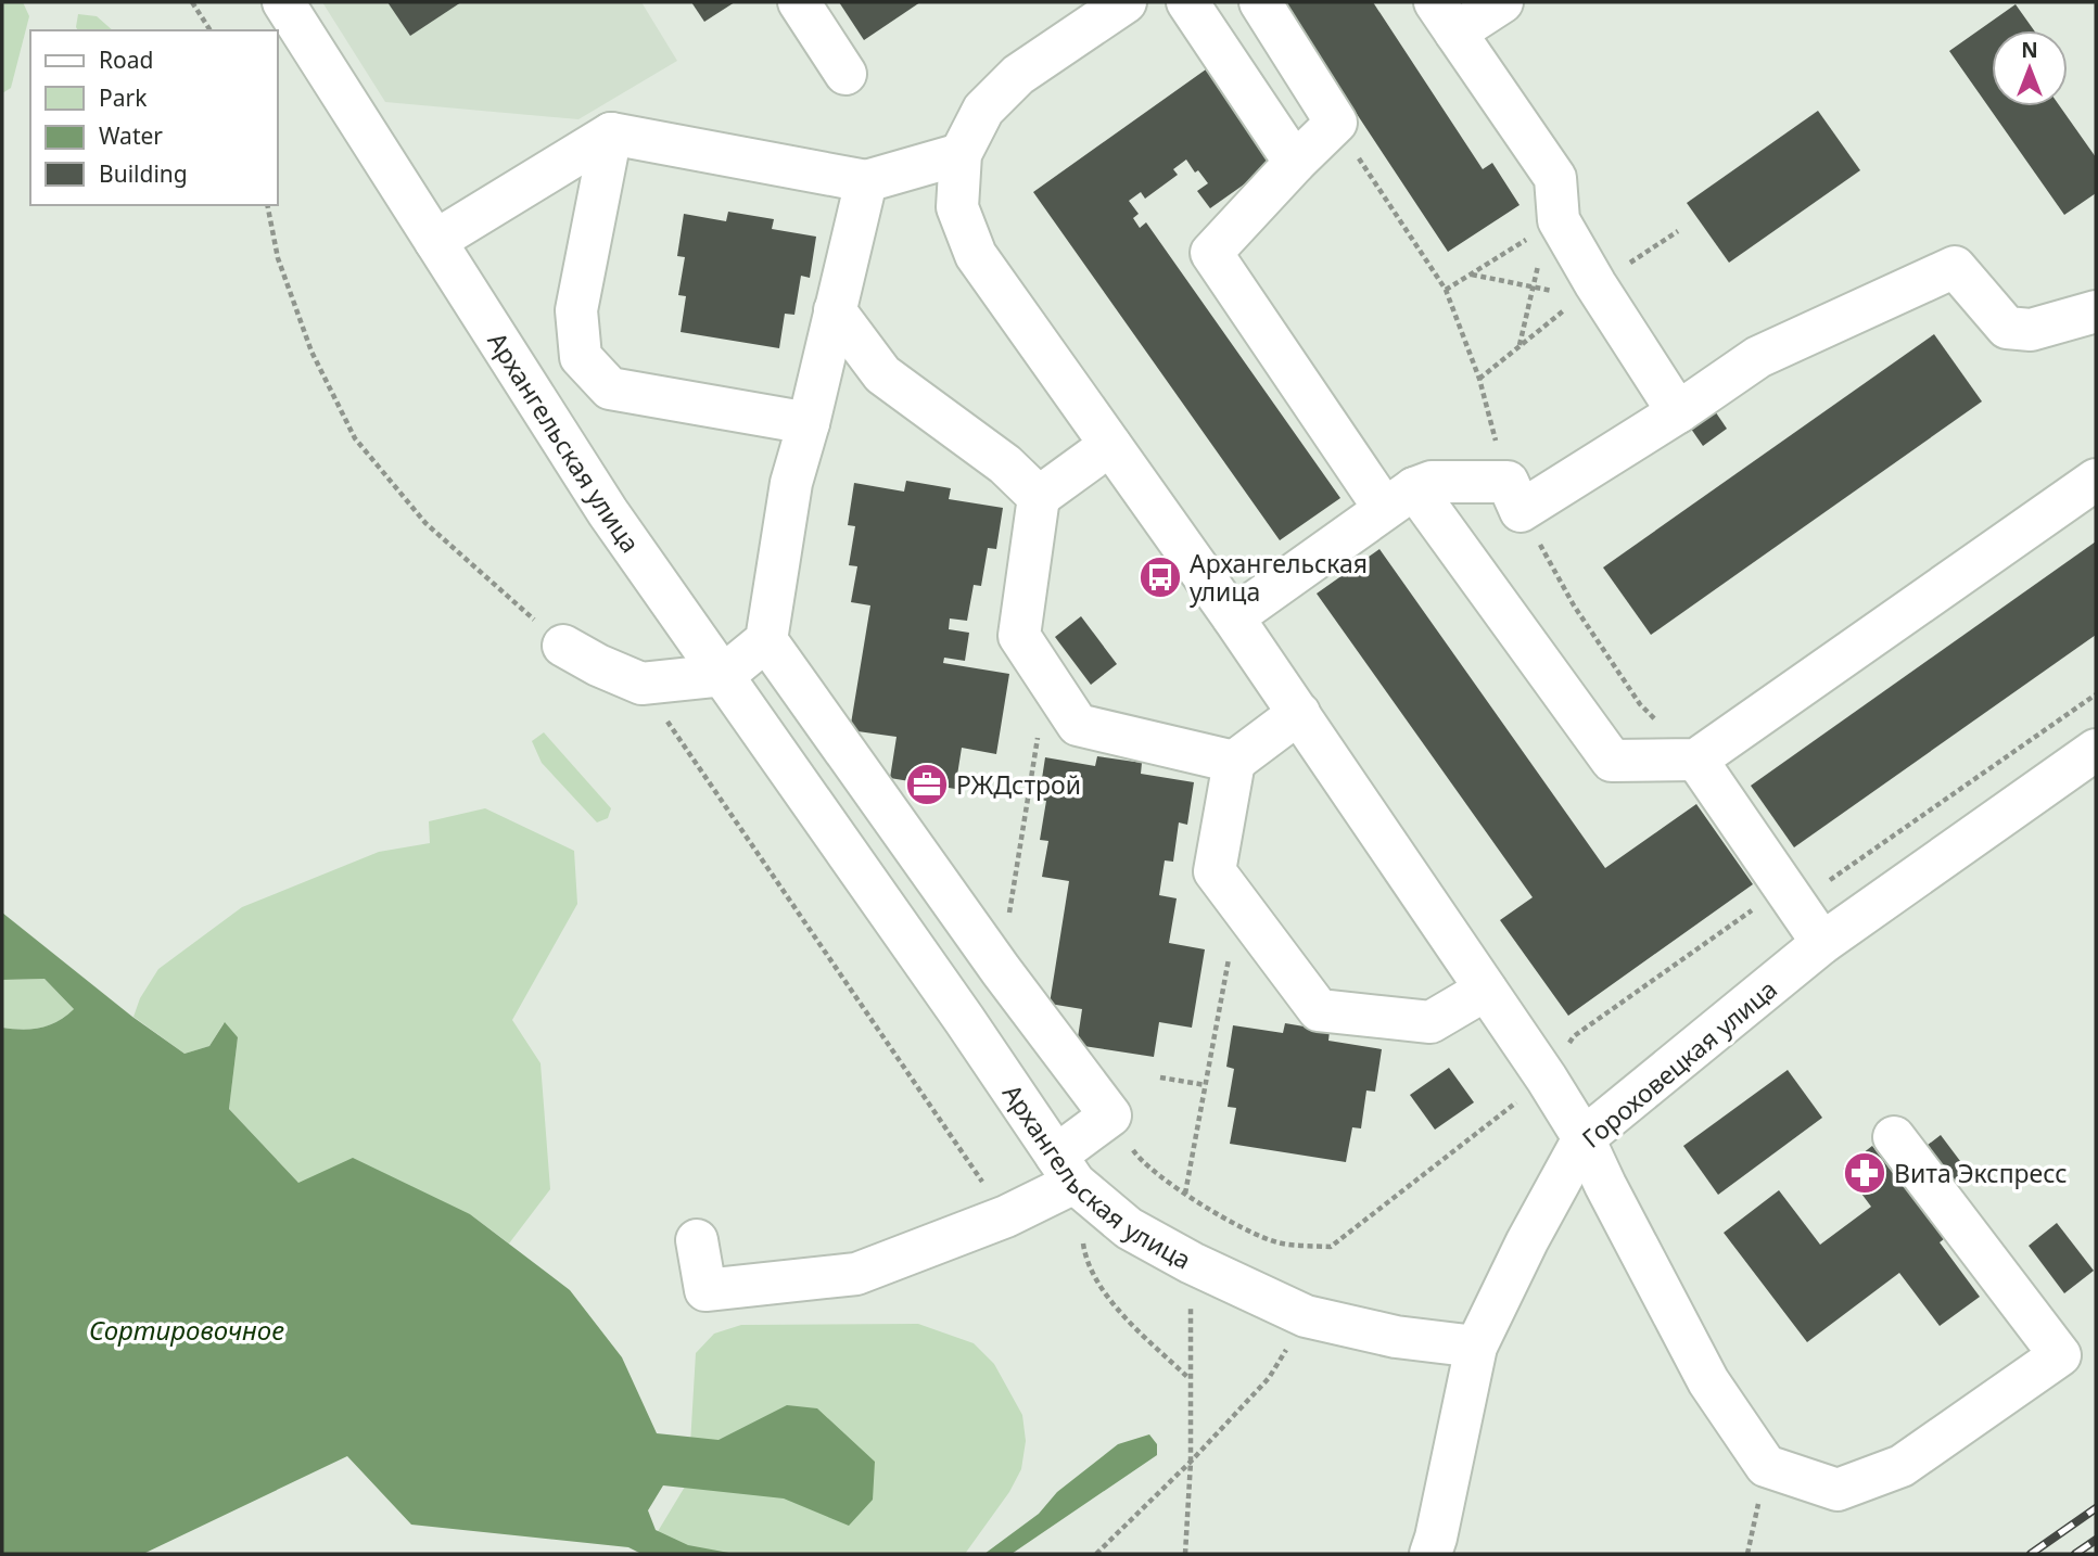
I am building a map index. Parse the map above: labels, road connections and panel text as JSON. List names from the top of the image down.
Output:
{
  "streets": {
    "street": ["Архангельская улица", "Гороховецкая улица"]
  },
  "crossings": [
    ["Архангельская улица", "Гороховецкая улица"]
  ],
  "water": ["Сортировочное"],
  "places": {
    "bus stop": ["Архангельская улица"],
    "office": ["РЖДстрой"],
    "pharmacy": ["Вита Экспресс"]
  },
  "legend": [
    "Road",
    "Park",
    "Water",
    "Building"
  ],
  "north": "top"
}
